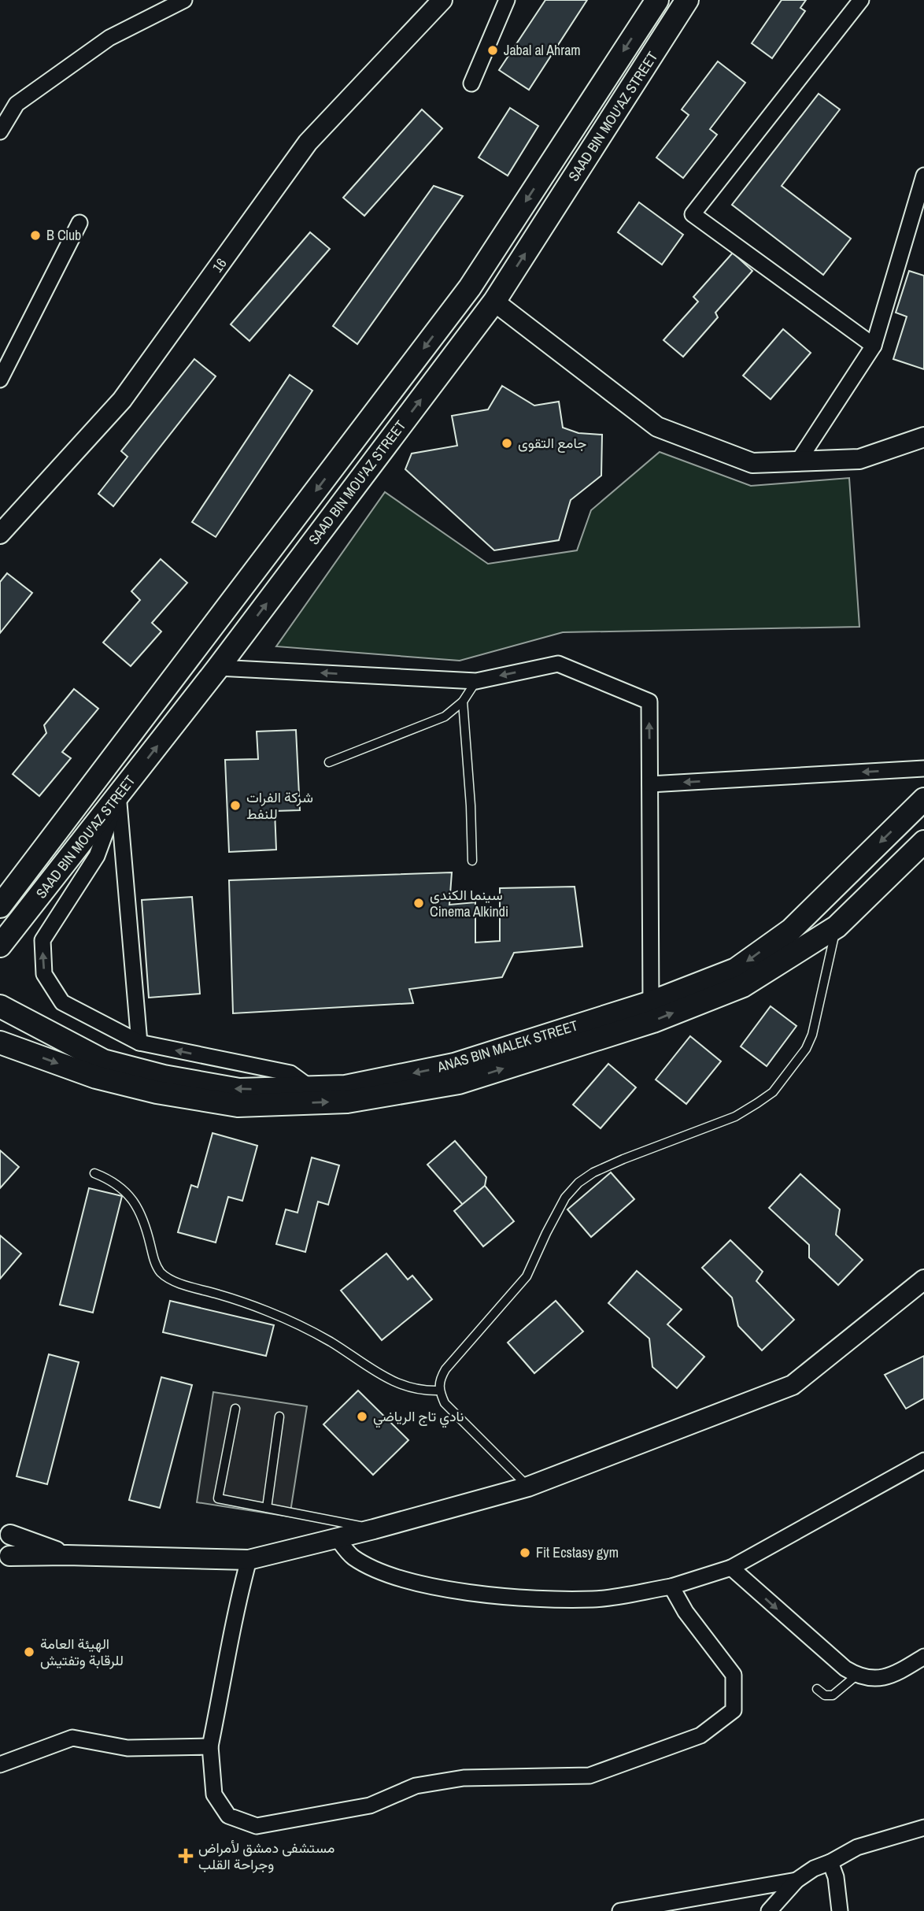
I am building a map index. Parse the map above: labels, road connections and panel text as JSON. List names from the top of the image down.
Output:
{
  "streets": {
    "main road": ["SAAD BIN MOU'AZ STREET", "ANAS BIN MALEK STREET"],
    "street": ["16"]
  },
  "places": {
    "other": [
      "Jabal al Ahram",
      "B Club",
      "جامع التقوى",
      "شركة الفرات للنفط",
      "سينما الكندي Cinema Alkindi",
      "نادي تاج الرياضي",
      "Fit Ecstasy gym",
      "الهيئة العامة للرقابة وتفتيش"
    ],
    "health": ["مستشفى دمشق لأمراض وجراحة القلب"]
  }
}
